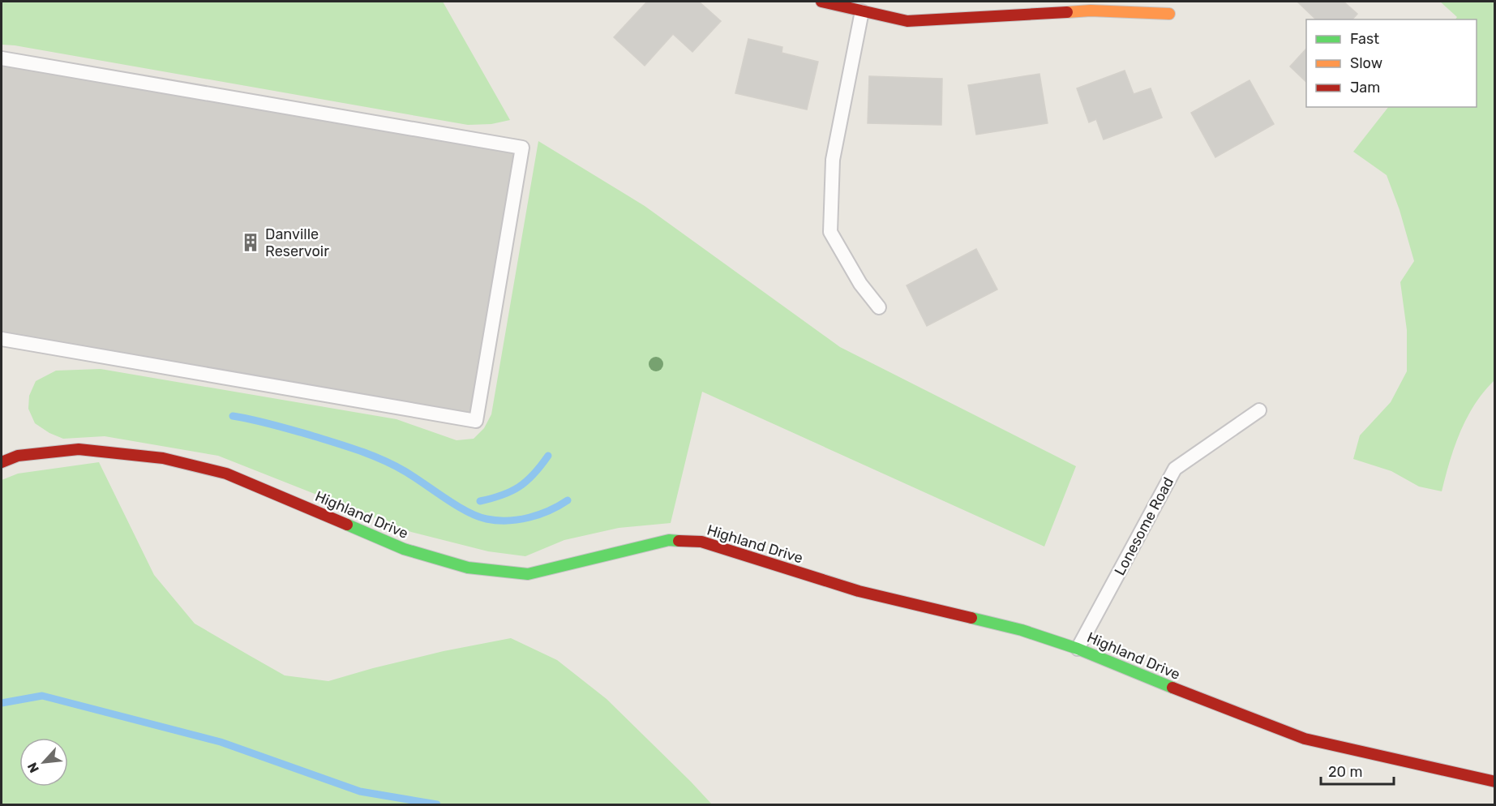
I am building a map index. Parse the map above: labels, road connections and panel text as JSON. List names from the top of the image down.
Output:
{
  "streets": {
    "street": ["Highland Drive"],
    "lane": ["Lonesome Road"]
  },
  "crossings": [
    ["Highland Drive", "Lonesome Road"]
  ],
  "places": {
    "building": ["Danville Reservoir"]
  },
  "legend": ["Fast", "Slow", "Jam"],
  "scale_bar": "20 m",
  "north": "bottom left"
}
